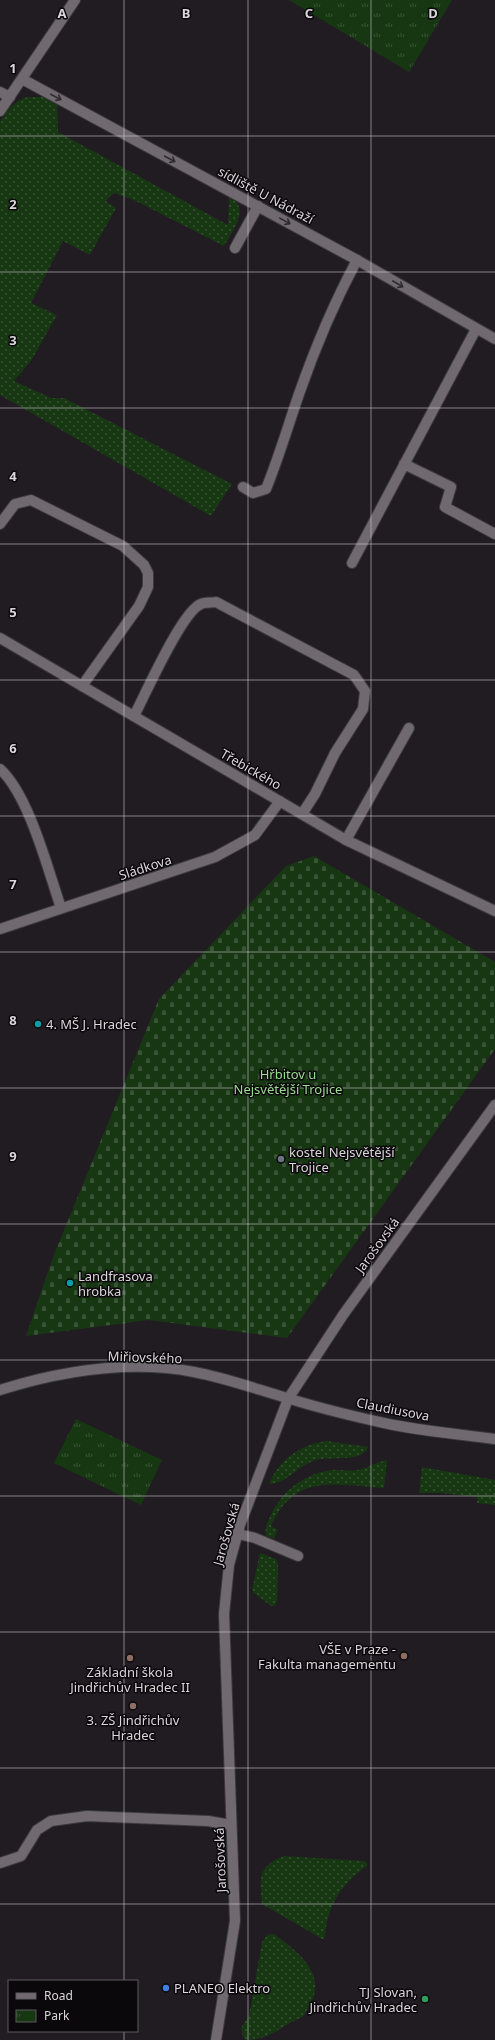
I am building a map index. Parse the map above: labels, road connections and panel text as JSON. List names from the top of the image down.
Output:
{
  "streets": {
    "street": [
      "sídliště U Nádraží",
      "Třebického",
      "Sládkova",
      "Jarošovská",
      "Miřiovského",
      "Claudiusova"
    ]
  },
  "crossings": [
    ["Třebického", "Sládkova"],
    ["Jarošovská", "Miřiovského"],
    ["Jarošovská", "Claudiusova"],
    ["Miřiovského", "Claudiusova"]
  ],
  "one_way": ["sídliště U Nádraží"],
  "parks": ["Hřbitov u Nejsvětější Trojice"],
  "places": [
    "4. MŠ J. Hradec",
    "kostel Nejsvětější Trojice",
    "Landfrasova hrobka",
    "VŠE v Praze - Fakulta managementu",
    "Základní škola Jindřichův Hradec II",
    "3. ZŠ Jindřichův Hradec",
    "PLANEO Elektro",
    "TJ Slovan, Jindřichův Hradec"
  ],
  "legend": ["Road", "Park"],
  "grid": {
    "columns": [
      "A",
      "B",
      "C",
      "D"
    ],
    "rows": [
      "1",
      "2",
      "3",
      "4",
      "5",
      "6",
      "7",
      "8",
      "9"
    ]
  }
}
